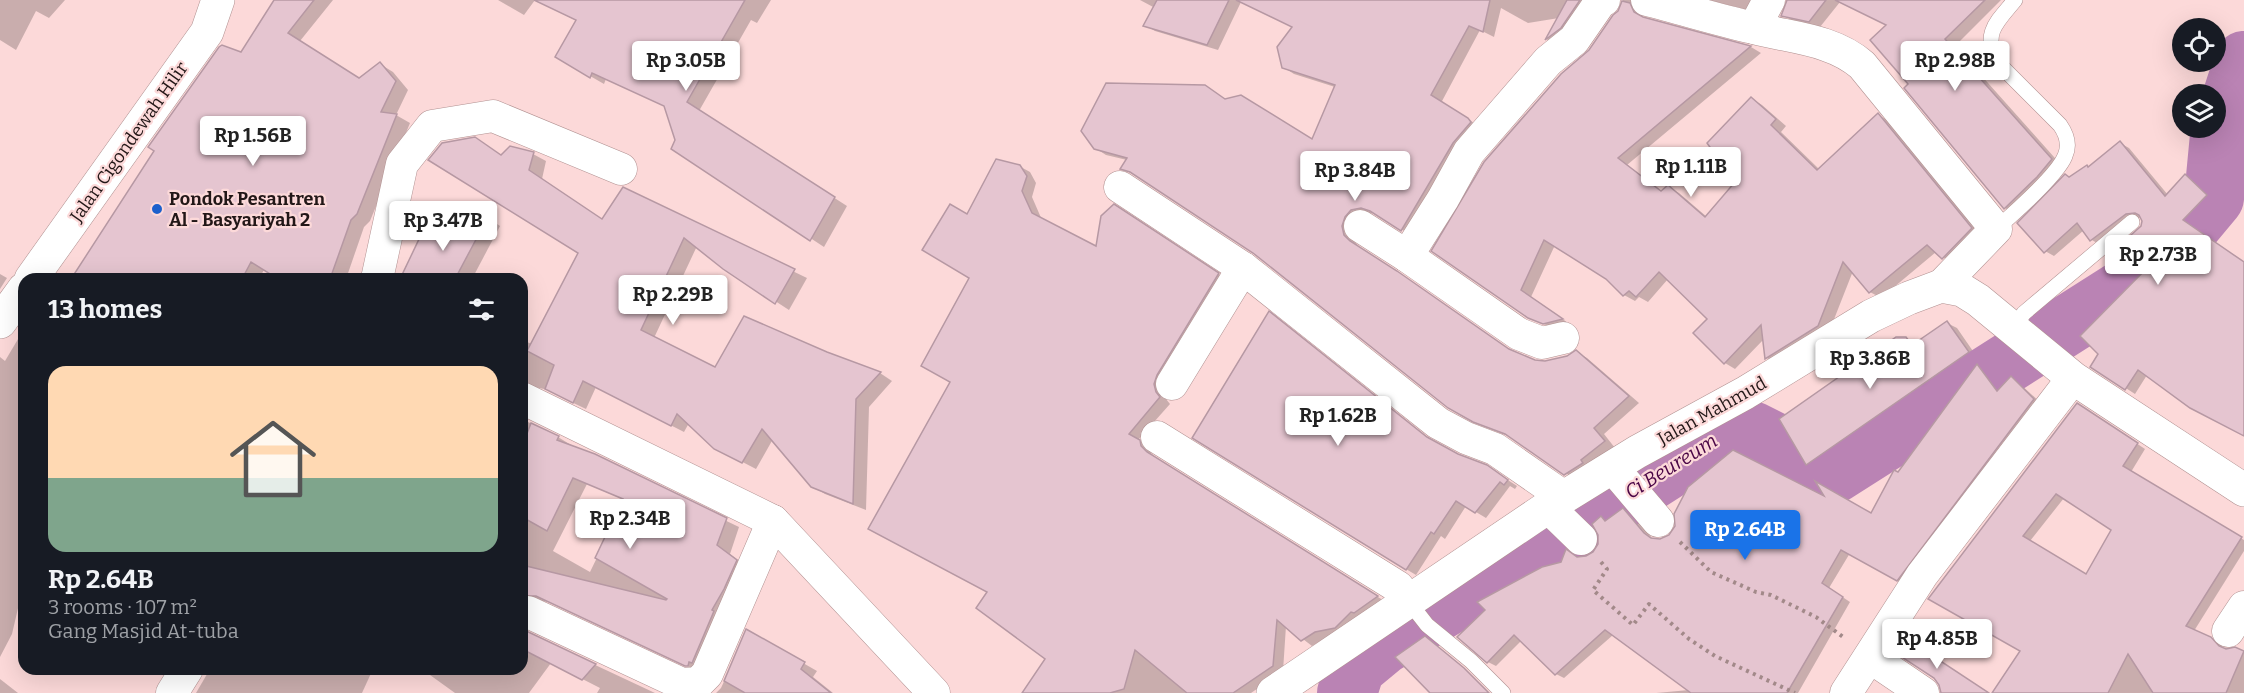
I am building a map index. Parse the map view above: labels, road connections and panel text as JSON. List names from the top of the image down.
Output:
{
  "streets": {
    "street": ["Jalan Cigondewah Hilir", "Jalan Mahmud"]
  },
  "water": ["Ci Beureum"],
  "places": ["Pondok Pesantren Al - Basyariyah 2"],
  "page": {
    "price": [
      "Rp 3.05B",
      "Rp 2.98B",
      "Rp 1.56B",
      "Rp 1.11B",
      "Rp 3.84B",
      "Rp 3.47B",
      "Rp 2.73B",
      "Rp 2.29B",
      "Rp 3.86B",
      "Rp 1.62B",
      "Rp 2.34B",
      "Rp 2.64B",
      "Rp 4.85B"
    ],
    "heading": "13 homes",
    "list": [
      {
        "name": "Rp 2.64B",
        "note": "3 rooms · 107 m² · Gang Masjid At-tuba"
      }
    ]
  }
}
